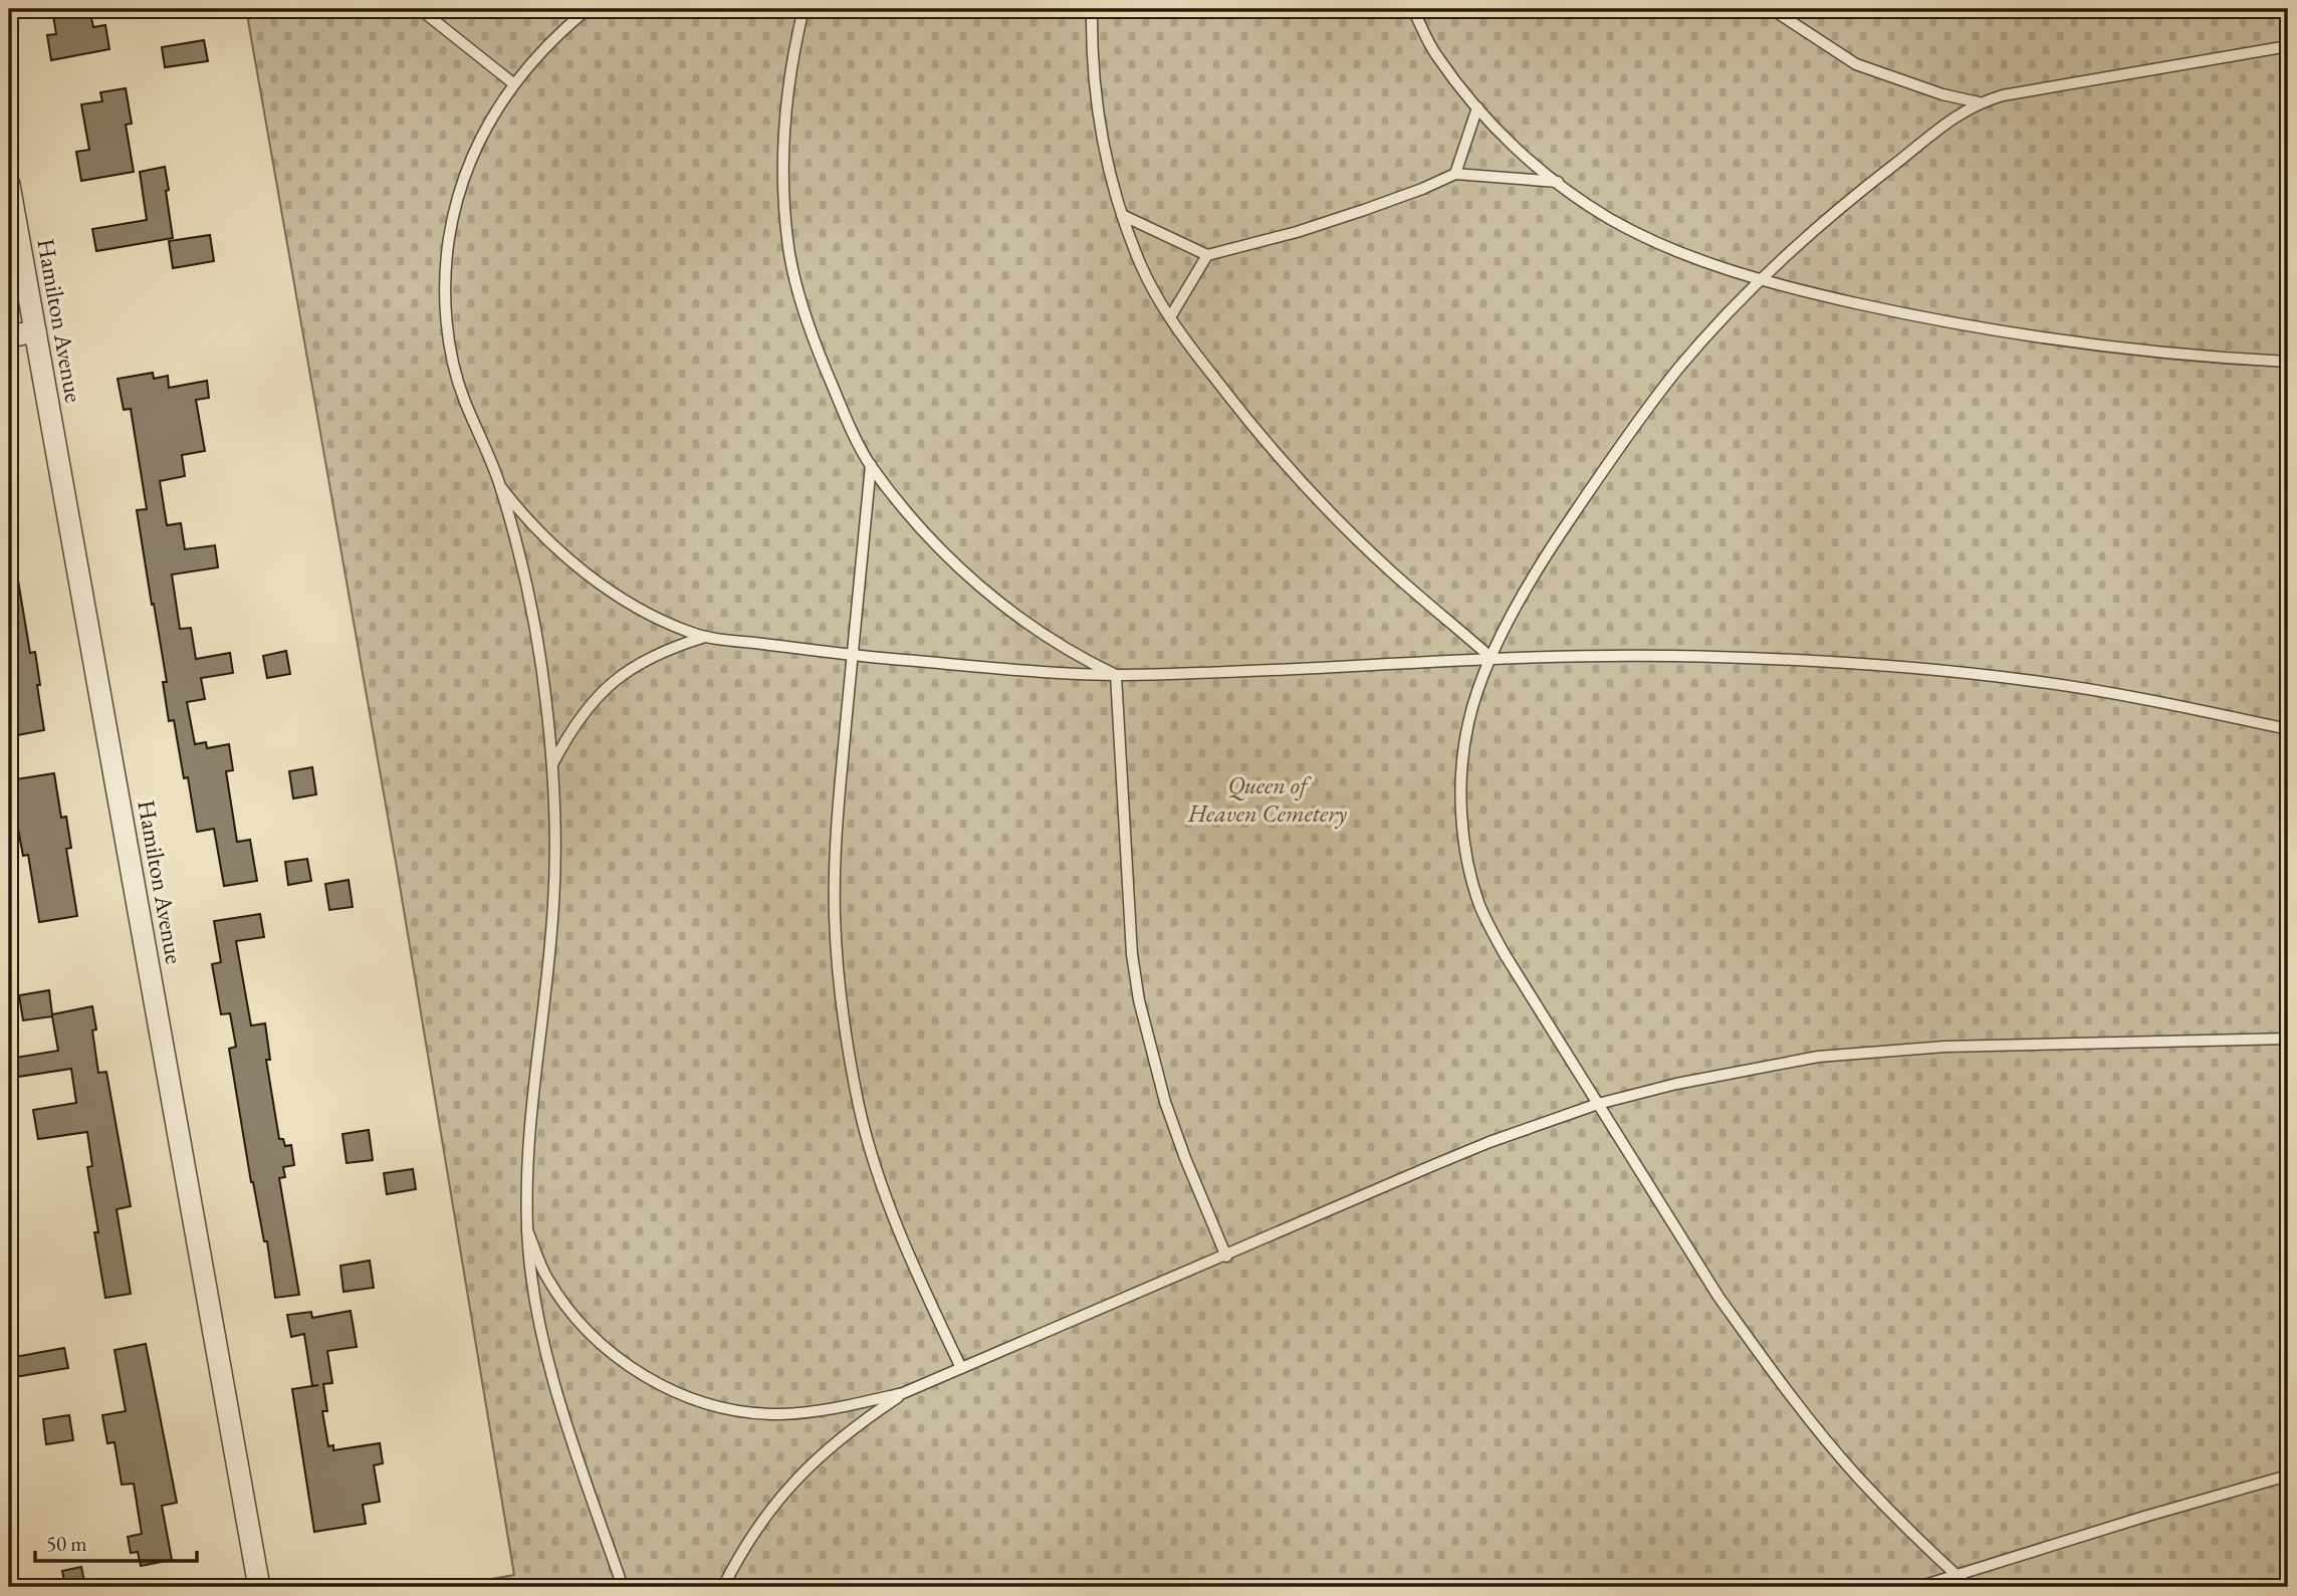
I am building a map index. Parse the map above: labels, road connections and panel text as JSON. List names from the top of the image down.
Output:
{
  "streets": {
    "street": ["Hamilton Avenue"]
  },
  "parks": ["Queen of Heaven Cemetery"],
  "scale_bar": "50 m"
}
